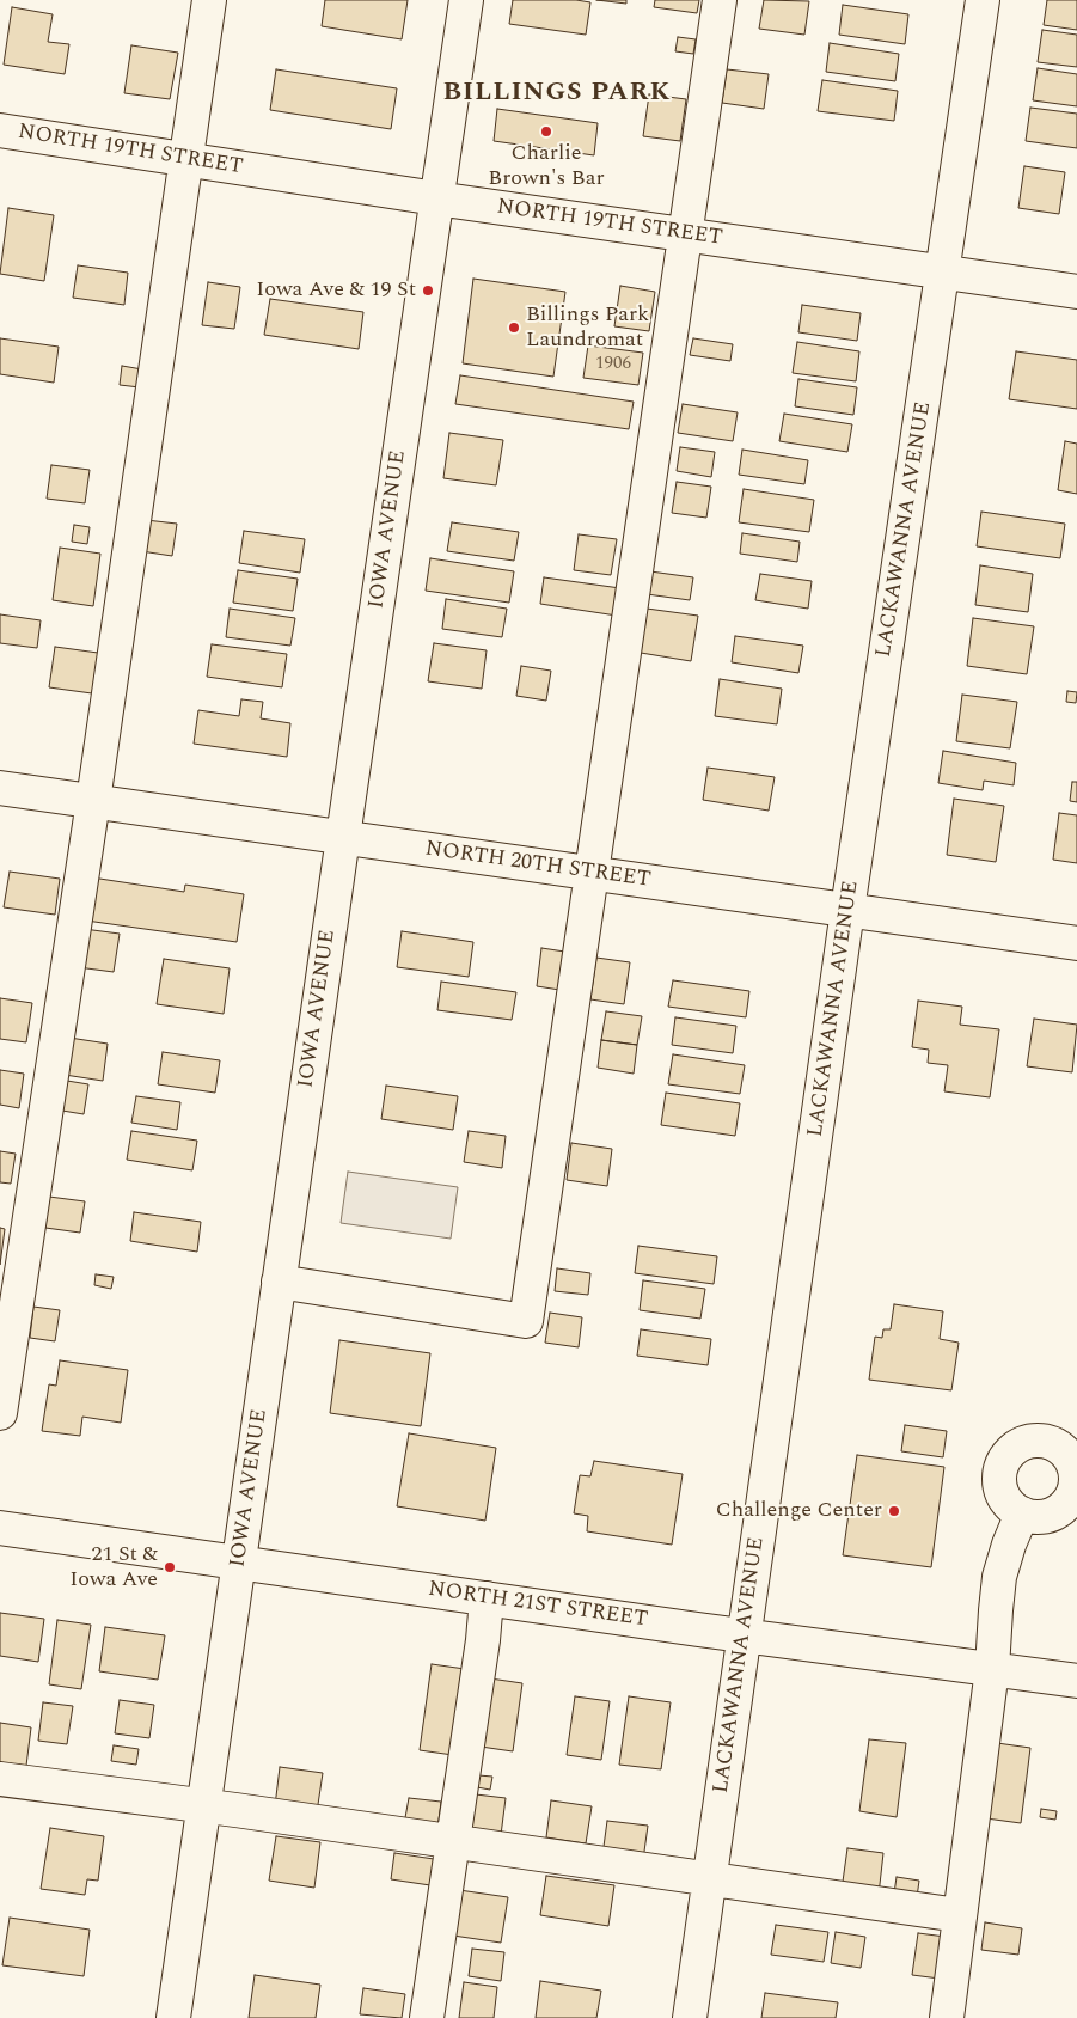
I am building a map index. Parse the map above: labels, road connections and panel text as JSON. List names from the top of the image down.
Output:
{
  "streets": {
    "street": [
      "NORTH 19TH STREET",
      "IOWA AVENUE",
      "LACKAWANNA AVENUE",
      "NORTH 20TH STREET",
      "NORTH 21ST STREET"
    ]
  },
  "crossings": [
    ["NORTH 19TH STREET", "IOWA AVENUE"],
    ["NORTH 19TH STREET", "LACKAWANNA AVENUE"],
    ["IOWA AVENUE", "NORTH 20TH STREET"],
    ["IOWA AVENUE", "NORTH 21ST STREET"],
    ["LACKAWANNA AVENUE", "NORTH 20TH STREET"],
    ["LACKAWANNA AVENUE", "NORTH 21ST STREET"]
  ],
  "districts": ["BILLINGS PARK"],
  "places": [
    "Charlie Brown's Bar",
    "Iowa Ave & 19 St",
    "Billings Park Laundromat",
    "Challenge Center",
    "21 St & Iowa Ave"
  ],
  "house_numbers": ["1906"]
}
